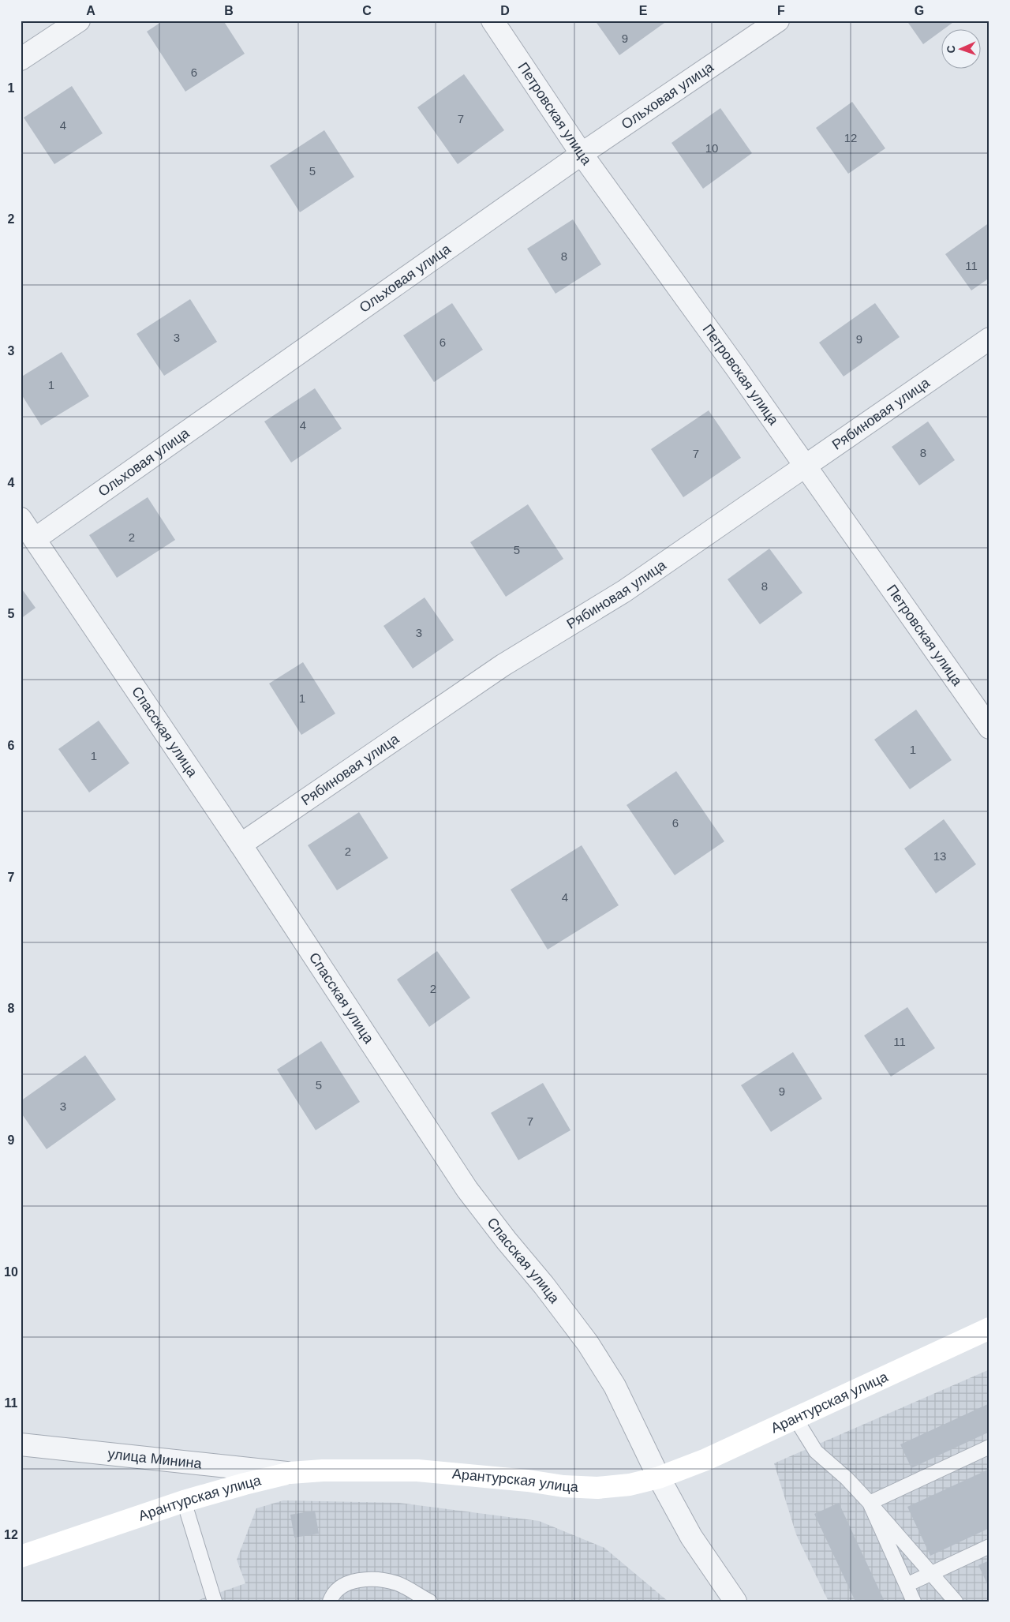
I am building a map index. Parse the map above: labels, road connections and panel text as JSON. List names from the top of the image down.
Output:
{
  "streets": {
    "street": [
      "Ольховая улица",
      "Петровская улица",
      "Рябиновая улица",
      "Спасская улица",
      "Арантурская улица",
      "улица Минина"
    ]
  },
  "crossings": [
    ["Ольховая улица", "Петровская улица"],
    ["Ольховая улица", "Спасская улица"],
    ["Петровская улица", "Рябиновая улица"],
    ["Рябиновая улица", "Спасская улица"],
    ["Спасская улица", "Арантурская улица"],
    ["Арантурская улица", "улица Минина"]
  ],
  "house_numbers": [
    "9",
    "6",
    "7",
    "4",
    "12",
    "10",
    "5",
    "8",
    "11",
    "3",
    "9",
    "6",
    "1",
    "4",
    "8",
    "7",
    "2",
    "5",
    "8",
    "3",
    "1",
    "1",
    "1",
    "6",
    "2",
    "13",
    "4",
    "2",
    "11",
    "5",
    "9",
    "3",
    "7"
  ],
  "north": "left",
  "grid": {
    "columns": [
      "A",
      "B",
      "C",
      "D",
      "E",
      "F",
      "G"
    ],
    "rows": [
      "1",
      "2",
      "3",
      "4",
      "5",
      "6",
      "7",
      "8",
      "9",
      "10",
      "11",
      "12"
    ]
  }
}
